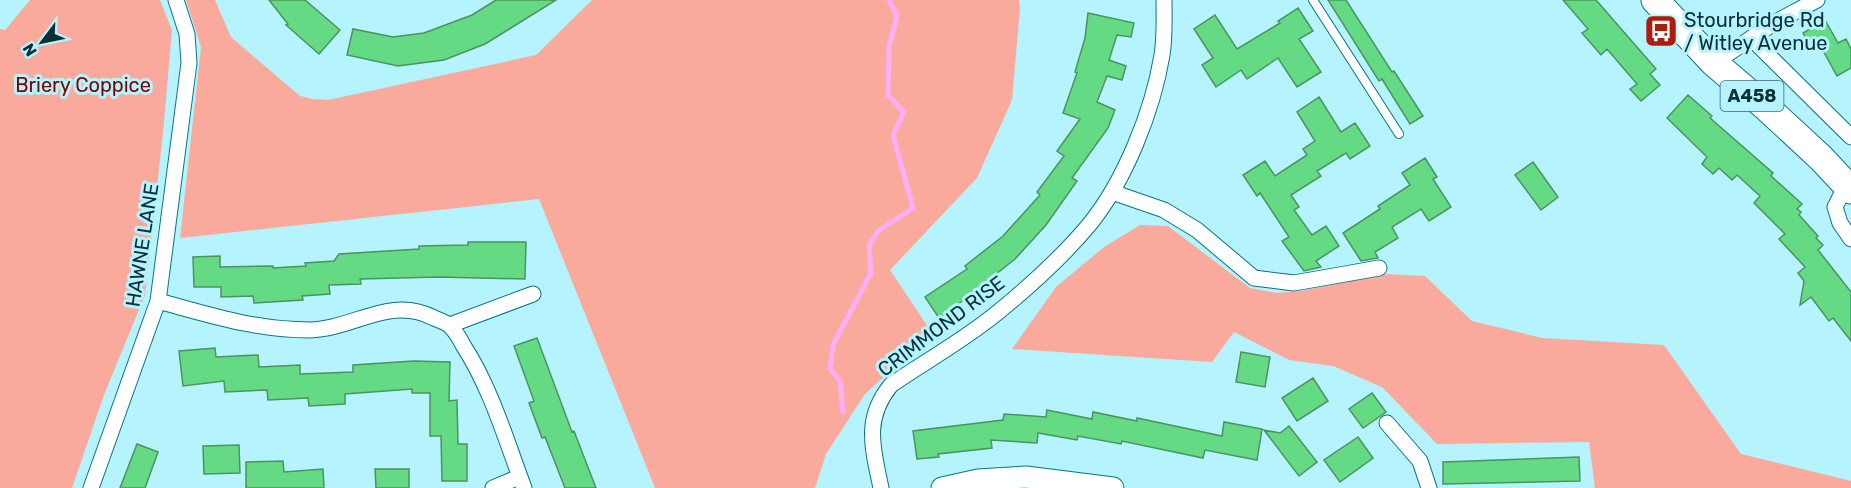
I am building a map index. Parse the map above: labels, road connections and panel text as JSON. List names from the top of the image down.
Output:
{
  "streets": {
    "highway": ["A458"],
    "street": ["HAWNE LANE", "CRIMMOND RISE"]
  },
  "parks": ["Briery Coppice"],
  "places": {
    "bus stop": ["Stourbridge Rd / Witley Avenue"]
  },
  "north": "bottom left"
}
